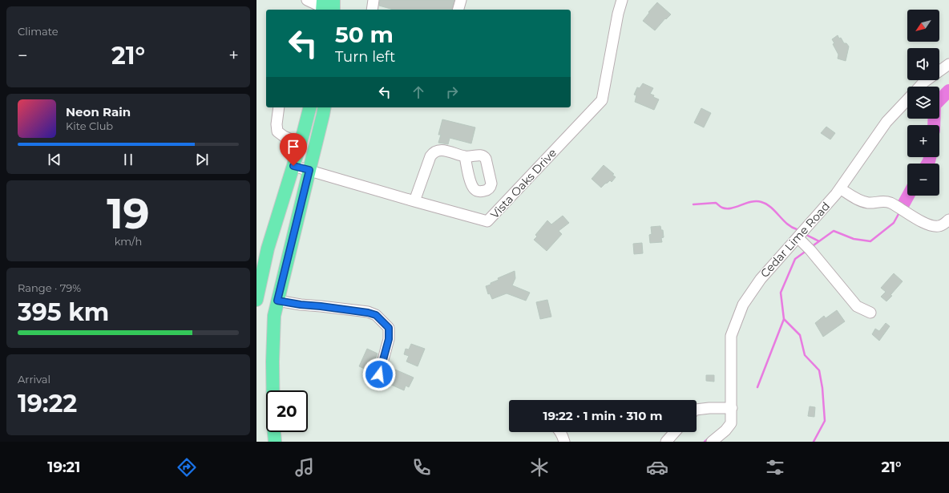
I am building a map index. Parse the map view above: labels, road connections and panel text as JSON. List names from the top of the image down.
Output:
{
  "streets": {
    "street": ["Vista Oaks Drive", "Cedar Lime Road"]
  },
  "north": "bottom left",
  "page": {
    "tile": [
      "Climate",
      ["19", "km/h"],
      ["Range · 79%", "395 km"],
      ["Arrival", "19:22"]
    ],
    "map_buttons": ["+", "−"],
    "turn": ["50 m", "Turn left"],
    "heat": ["−", "21°", "+"],
    "song": ["Neon Rain", "Kite Club"],
    "limit": "20",
    "trip": "19:22 · 1 min · 310 m",
    "tabs": ["19:21", "21°"]
  }
}
